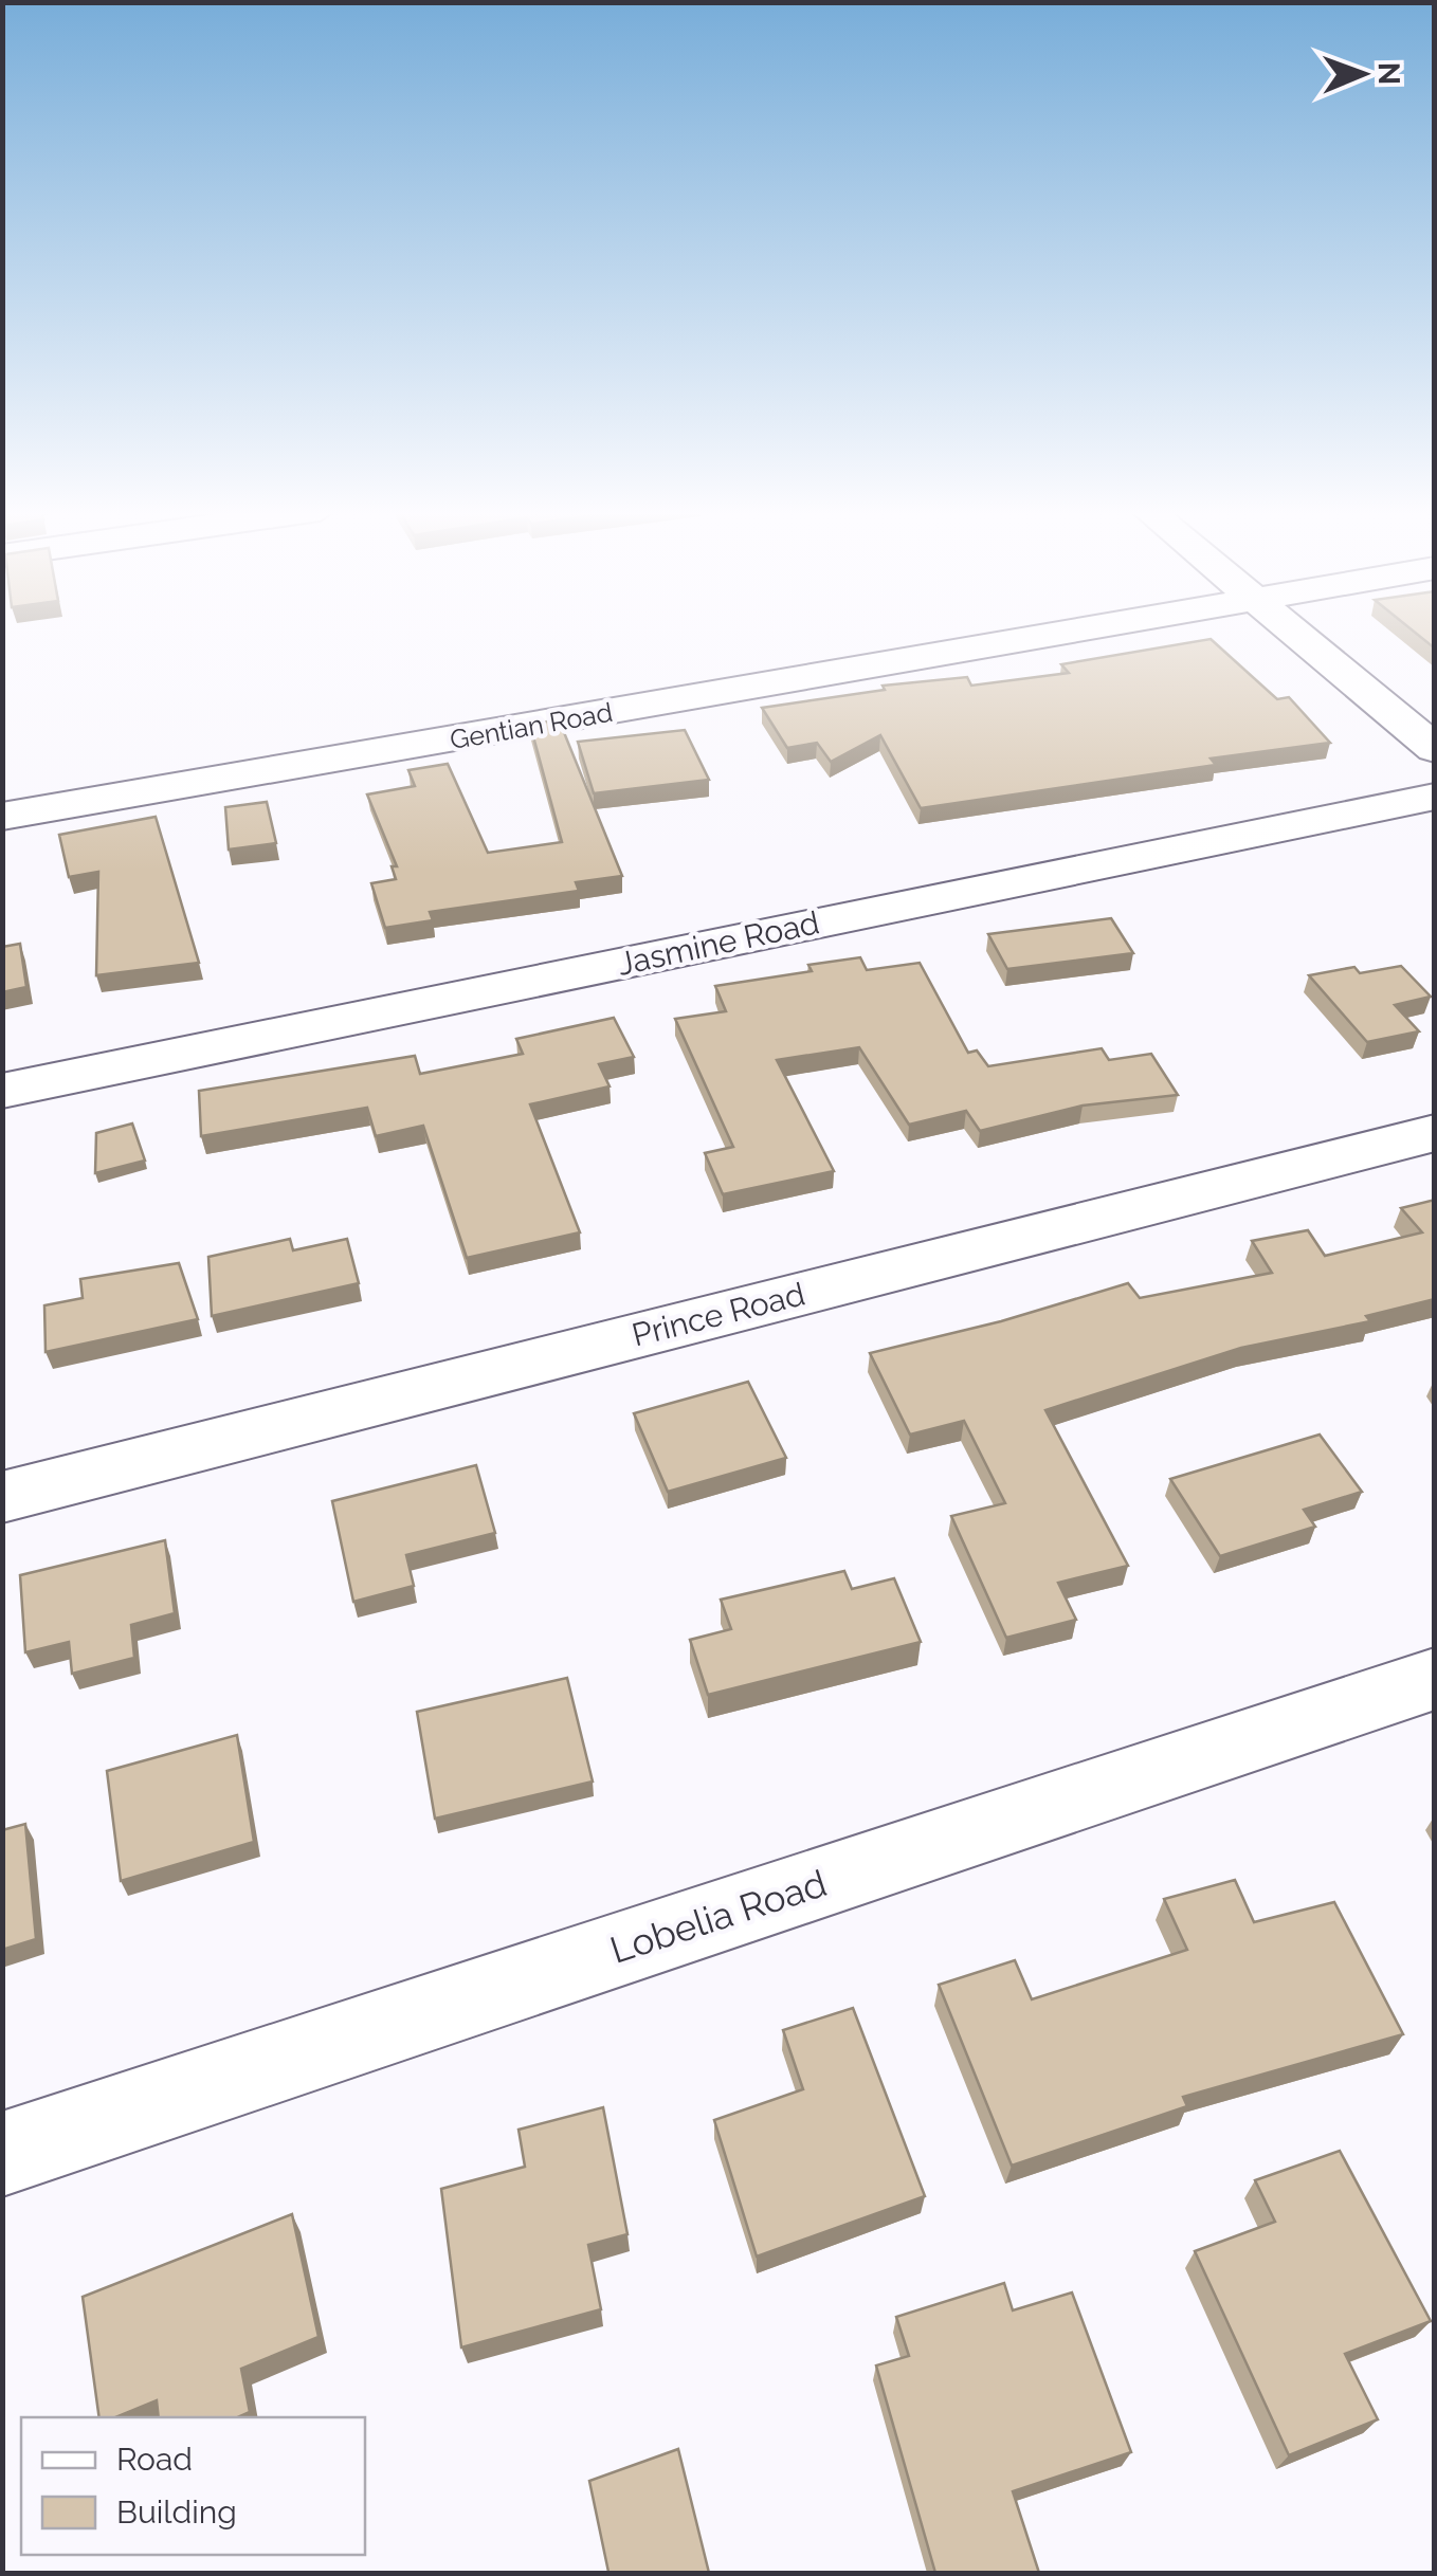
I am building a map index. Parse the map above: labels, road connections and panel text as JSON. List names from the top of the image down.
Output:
{
  "streets": {
    "street": [
      "Gentian Road",
      "Jasmine Road",
      "Prince Road",
      "Lobelia Road"
    ]
  },
  "legend": ["Road", "Building"],
  "north": "right"
}
